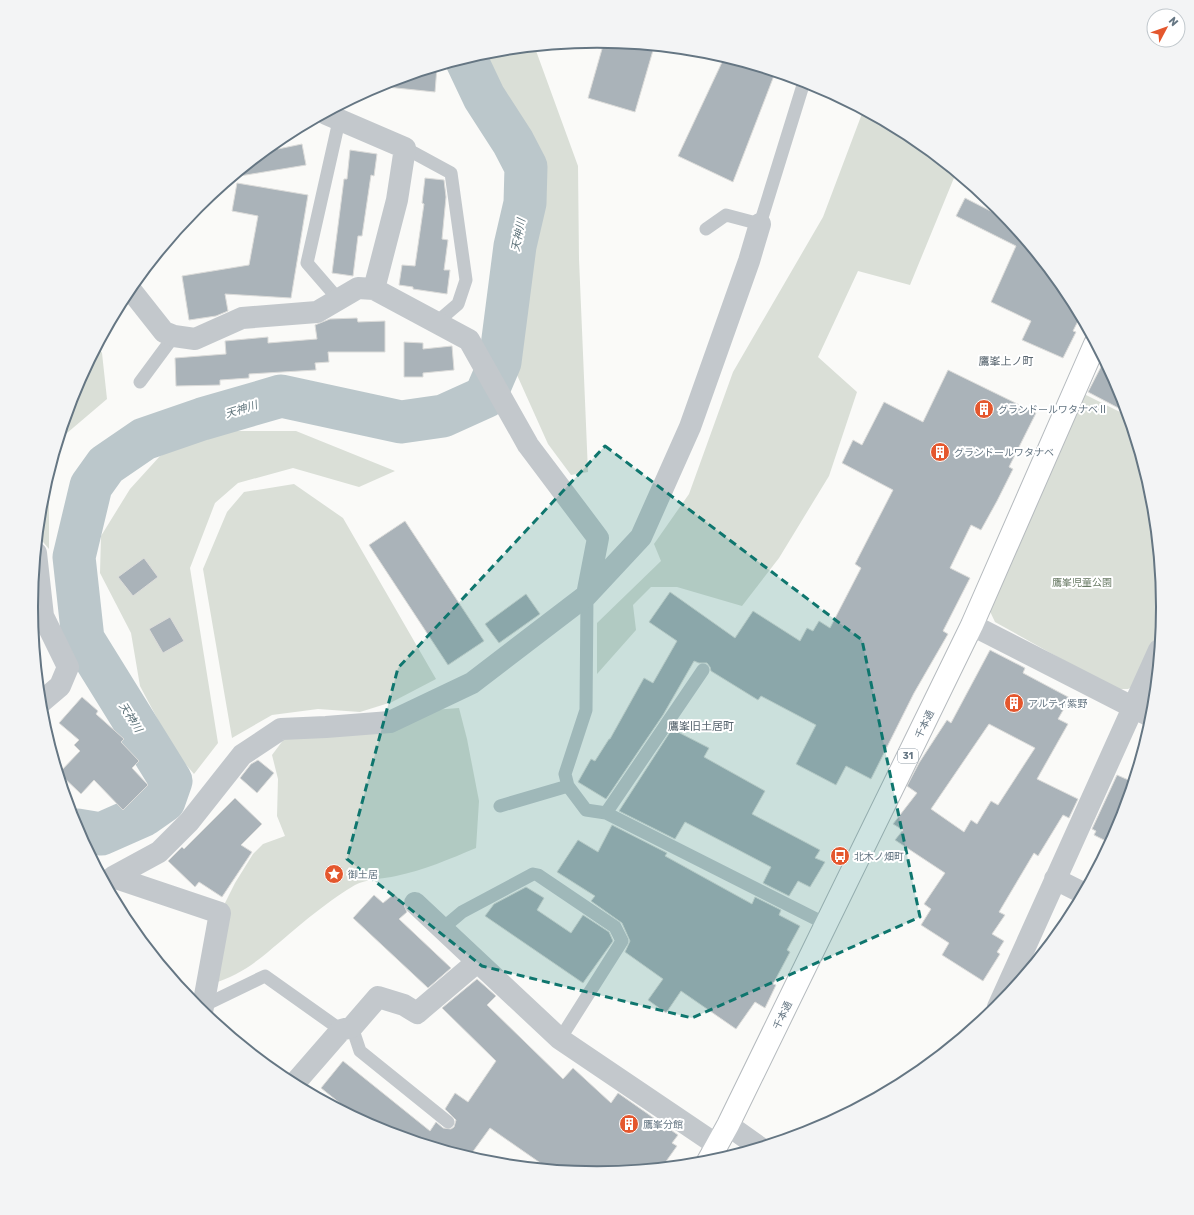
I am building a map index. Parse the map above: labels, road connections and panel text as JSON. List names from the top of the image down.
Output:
{
  "streets": {
    "main road": ["千本通", "31"]
  },
  "districts": ["鷹峯上ノ町", "鷹峯旧土居町"],
  "water": ["天神川"],
  "parks": ["鷹峯児童公園"],
  "places": {
    "building": [
      "グランドールワタナベⅡ",
      "グランドールワタナベ",
      "アルティ紫野",
      "鷹峯分館"
    ],
    "bus stop": ["北木ノ畑町"],
    "place": ["御土居"]
  },
  "north": "top right"
}
